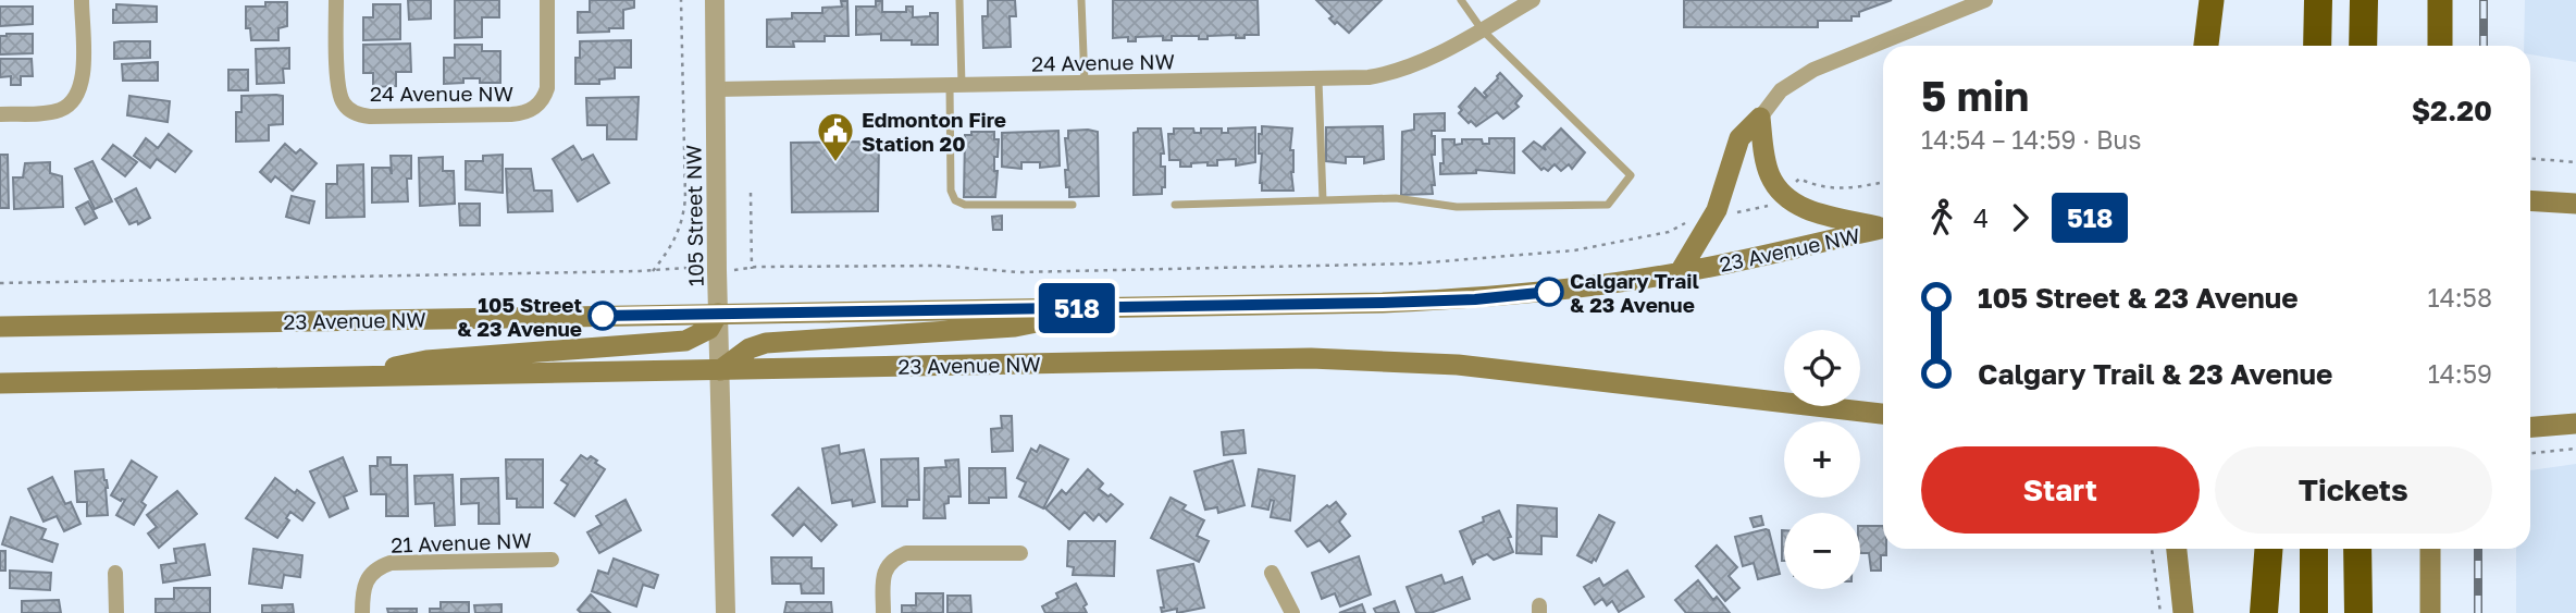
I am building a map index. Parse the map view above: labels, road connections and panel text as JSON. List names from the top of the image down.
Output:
{
  "streets": {
    "main road": ["23 Avenue NW"],
    "street": ["24 Avenue NW", "105 Street NW", "21 Avenue NW"]
  },
  "crossings": [
    ["24 Avenue NW", "105 Street NW"],
    ["105 Street NW", "23 Avenue NW"]
  ],
  "places": {
    "public building": ["Edmonton Fire Station 20"],
    "other": ["Calgary Trail & 23 Avenue", "105 Street & 23 Avenue"]
  },
  "lines": ["bus line 518"],
  "page": {
    "on_map": "518",
    "heading": ["5 min", "14:54 – 14:59 · Bus", "$2.20"],
    "legs": ["4", "518"],
    "list": [
      {
        "name": "105 Street & 23 Avenue",
        "value": "14:58"
      },
      {
        "name": "Calgary Trail & 23 Avenue",
        "value": "14:59"
      }
    ],
    "map_buttons": ["+", "−"],
    "buttons": ["Start", "Tickets"]
  }
}
